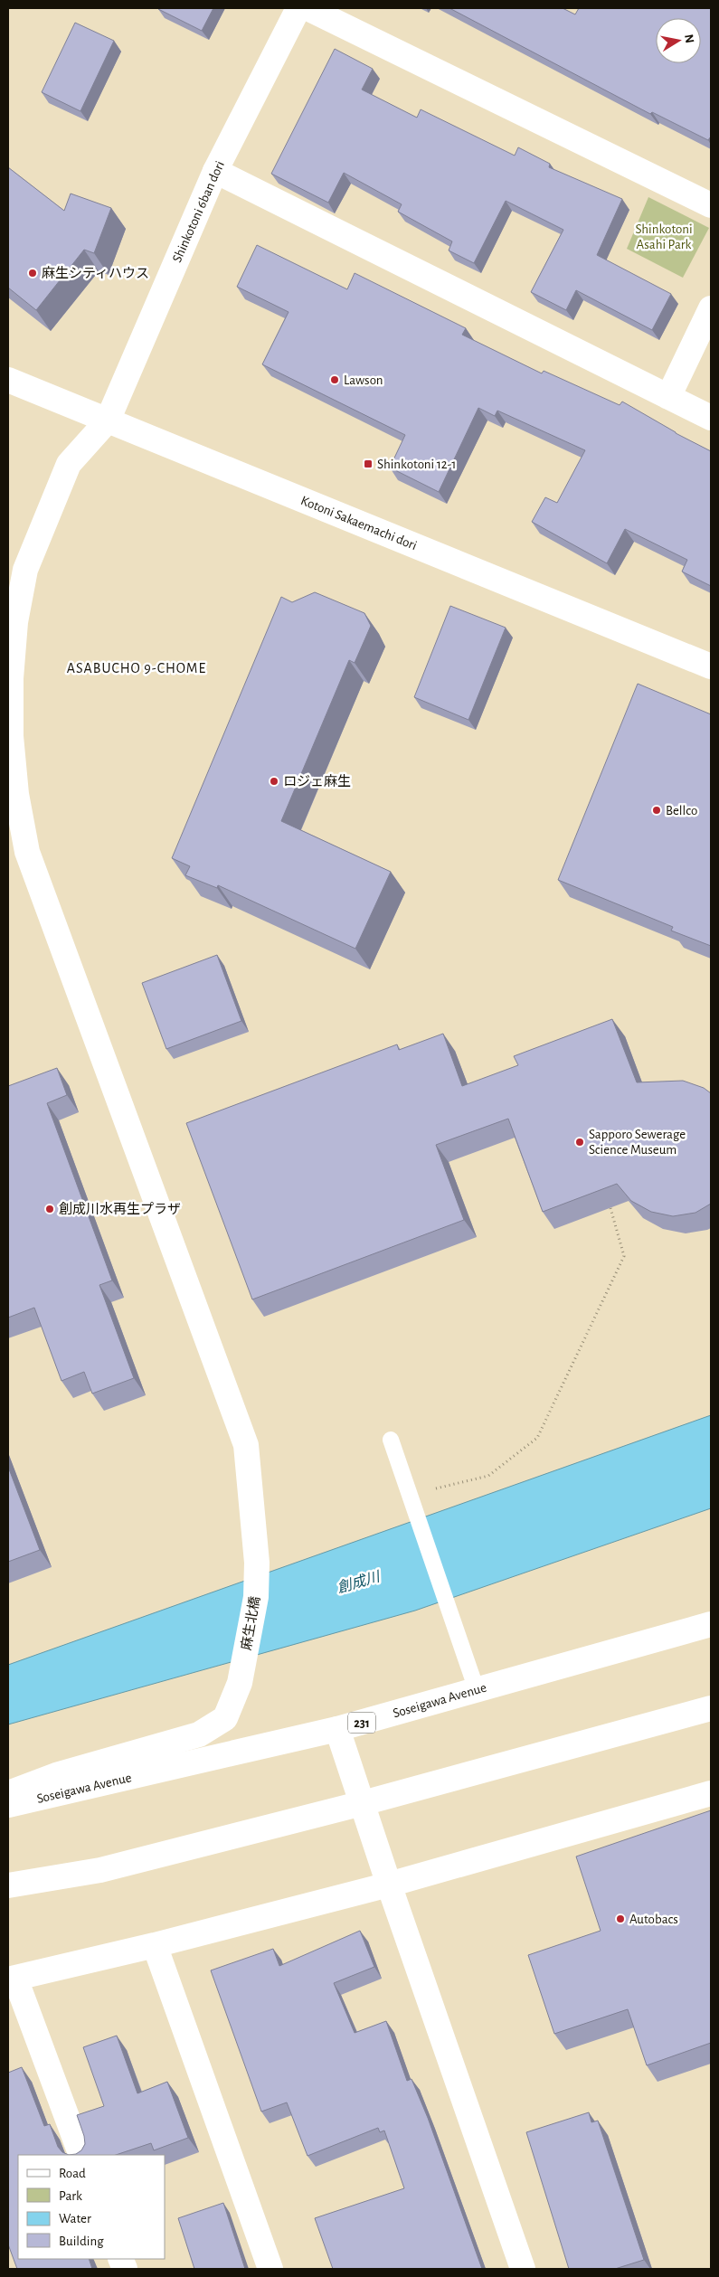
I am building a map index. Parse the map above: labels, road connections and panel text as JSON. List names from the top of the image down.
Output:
{
  "streets": {
    "main road": [
      "Shinkotoni 6ban dori",
      "Kotoni Sakaemachi dori",
      "麻生北橋",
      "Soseigawa Avenue",
      "231"
    ]
  },
  "crossings": [
    ["Shinkotoni 6ban dori", "Kotoni Sakaemachi dori"],
    ["Shinkotoni 6ban dori", "麻生北橋"]
  ],
  "districts": ["ASABUCHO 9-CHOME"],
  "water": ["創成川"],
  "parks": ["Shinkotoni Asahi Park"],
  "places": {
    "other": [
      "麻生シティハウス",
      "Lawson",
      "ロジェ麻生",
      "Bellco",
      "Sapporo Sewerage Science Museum",
      "創成川水再生プラザ",
      "Autobacs"
    ],
    "transit": ["Shinkotoni 12-1"]
  },
  "legend": [
    "Road",
    "Park",
    "Water",
    "Building"
  ],
  "north": "right"
}
